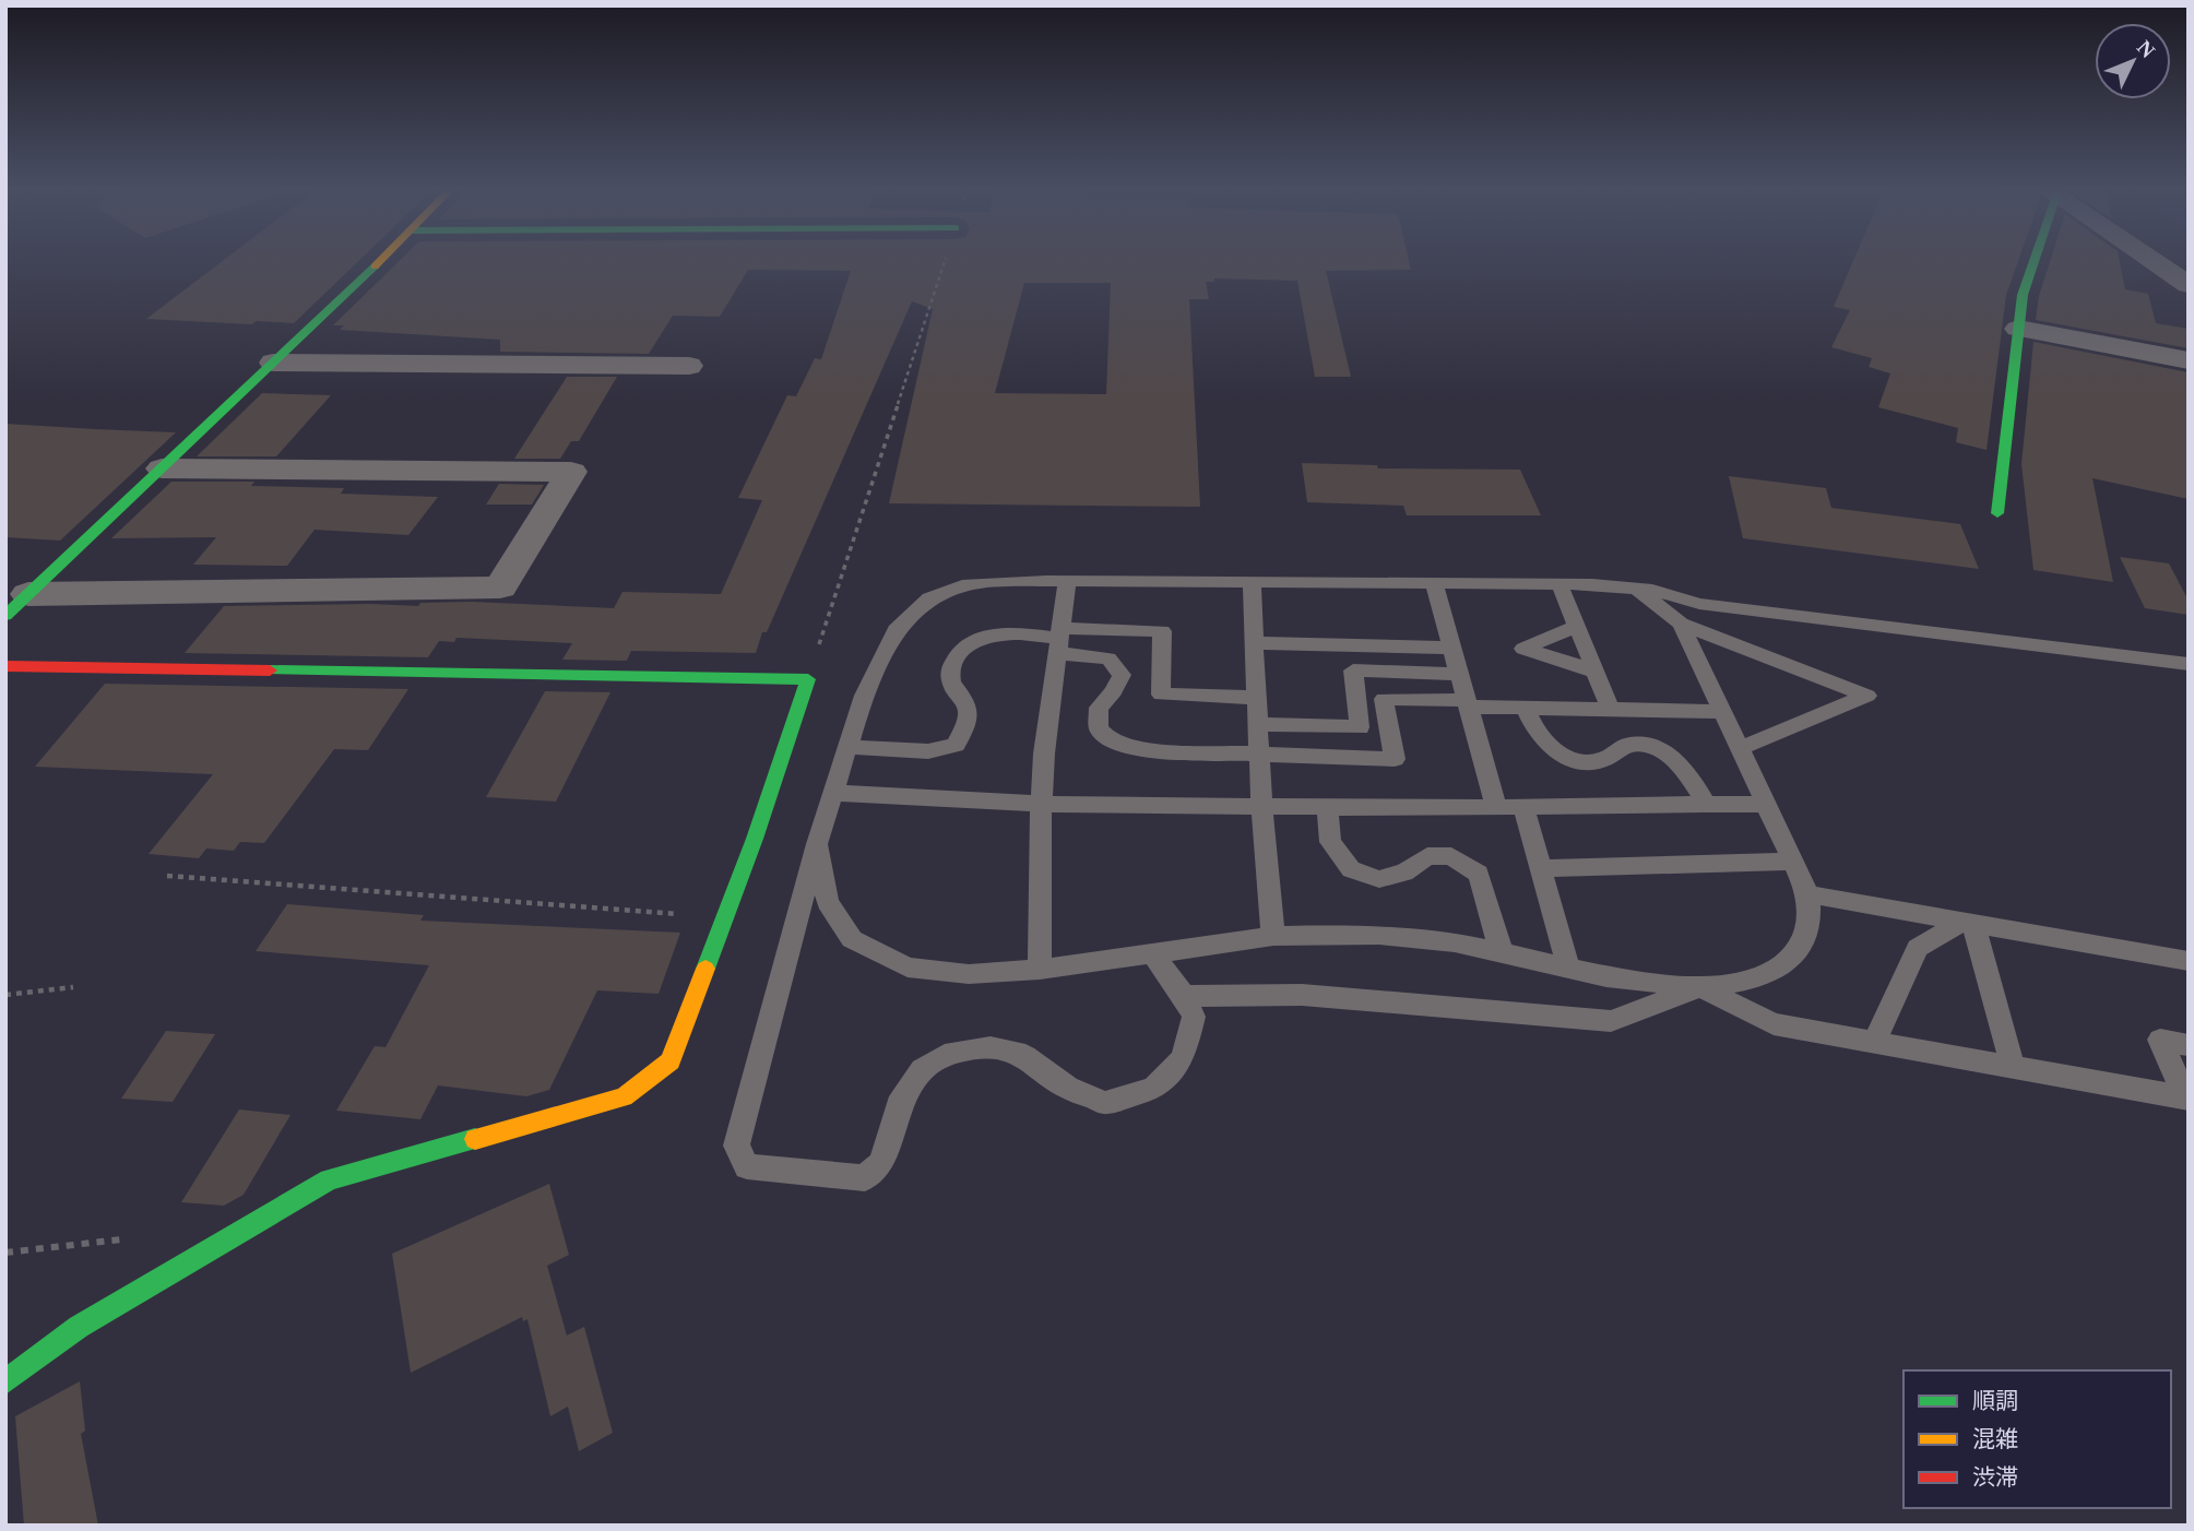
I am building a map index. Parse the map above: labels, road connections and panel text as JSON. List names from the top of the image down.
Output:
{
  "legend": ["順調", "混雑", "渋滞"],
  "north": "top right"
}
